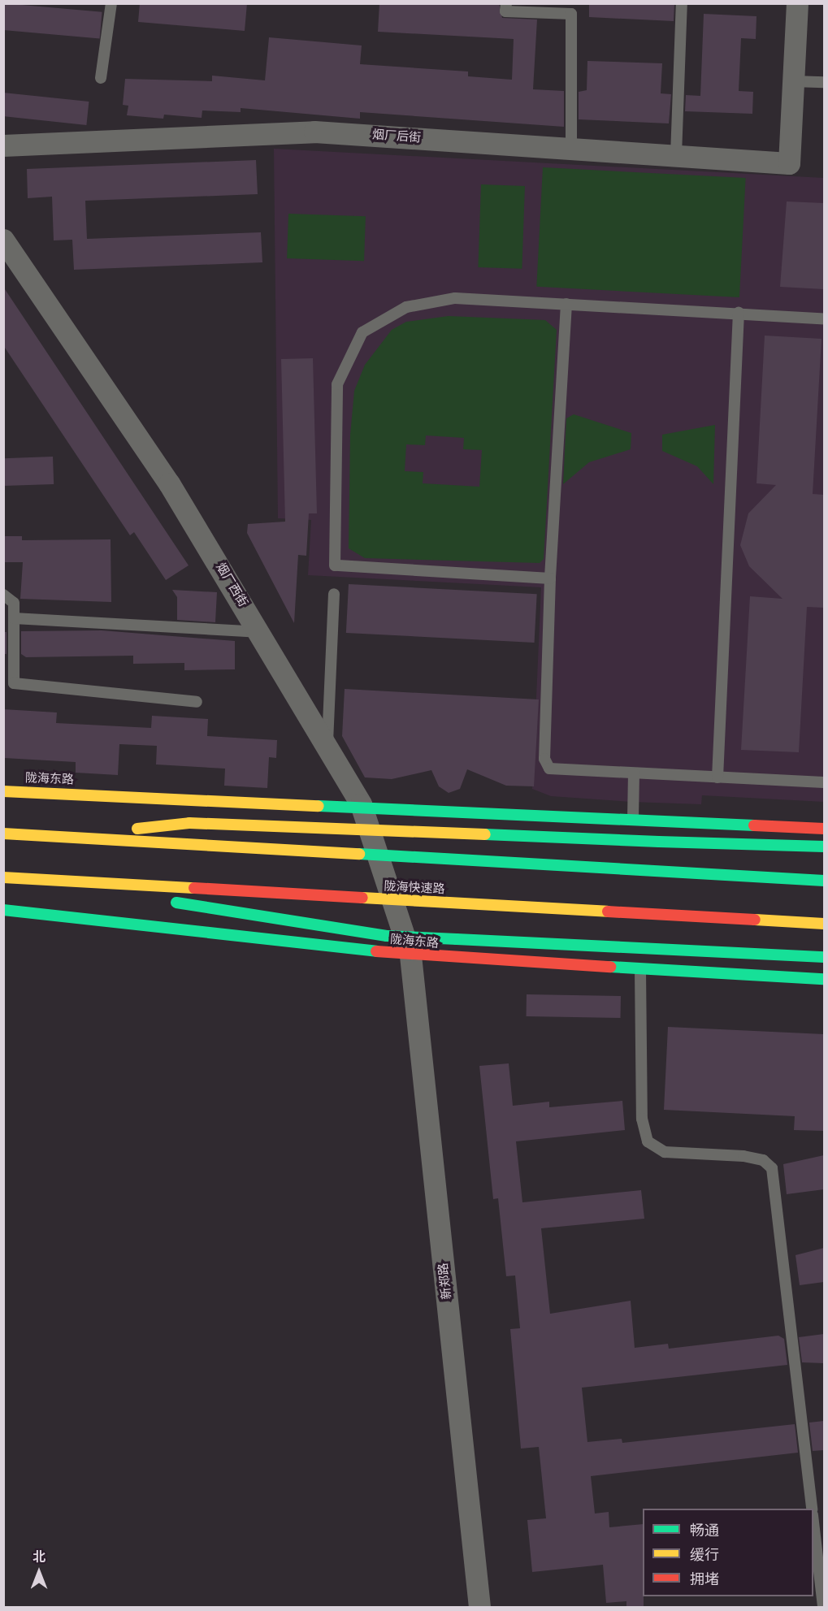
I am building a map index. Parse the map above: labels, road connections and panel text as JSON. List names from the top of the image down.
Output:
{
  "streets": {
    "main road": ["陇海东路", "陇海快速路"],
    "street": ["烟厂后街", "烟厂西街", "新郑路"]
  },
  "crossings": [
    ["烟厂西街", "陇海东路"],
    ["烟厂西街", "新郑路"],
    ["陇海东路", "新郑路"]
  ],
  "legend": ["畅通", "缓行", "拥堵"],
  "north": "top"
}
